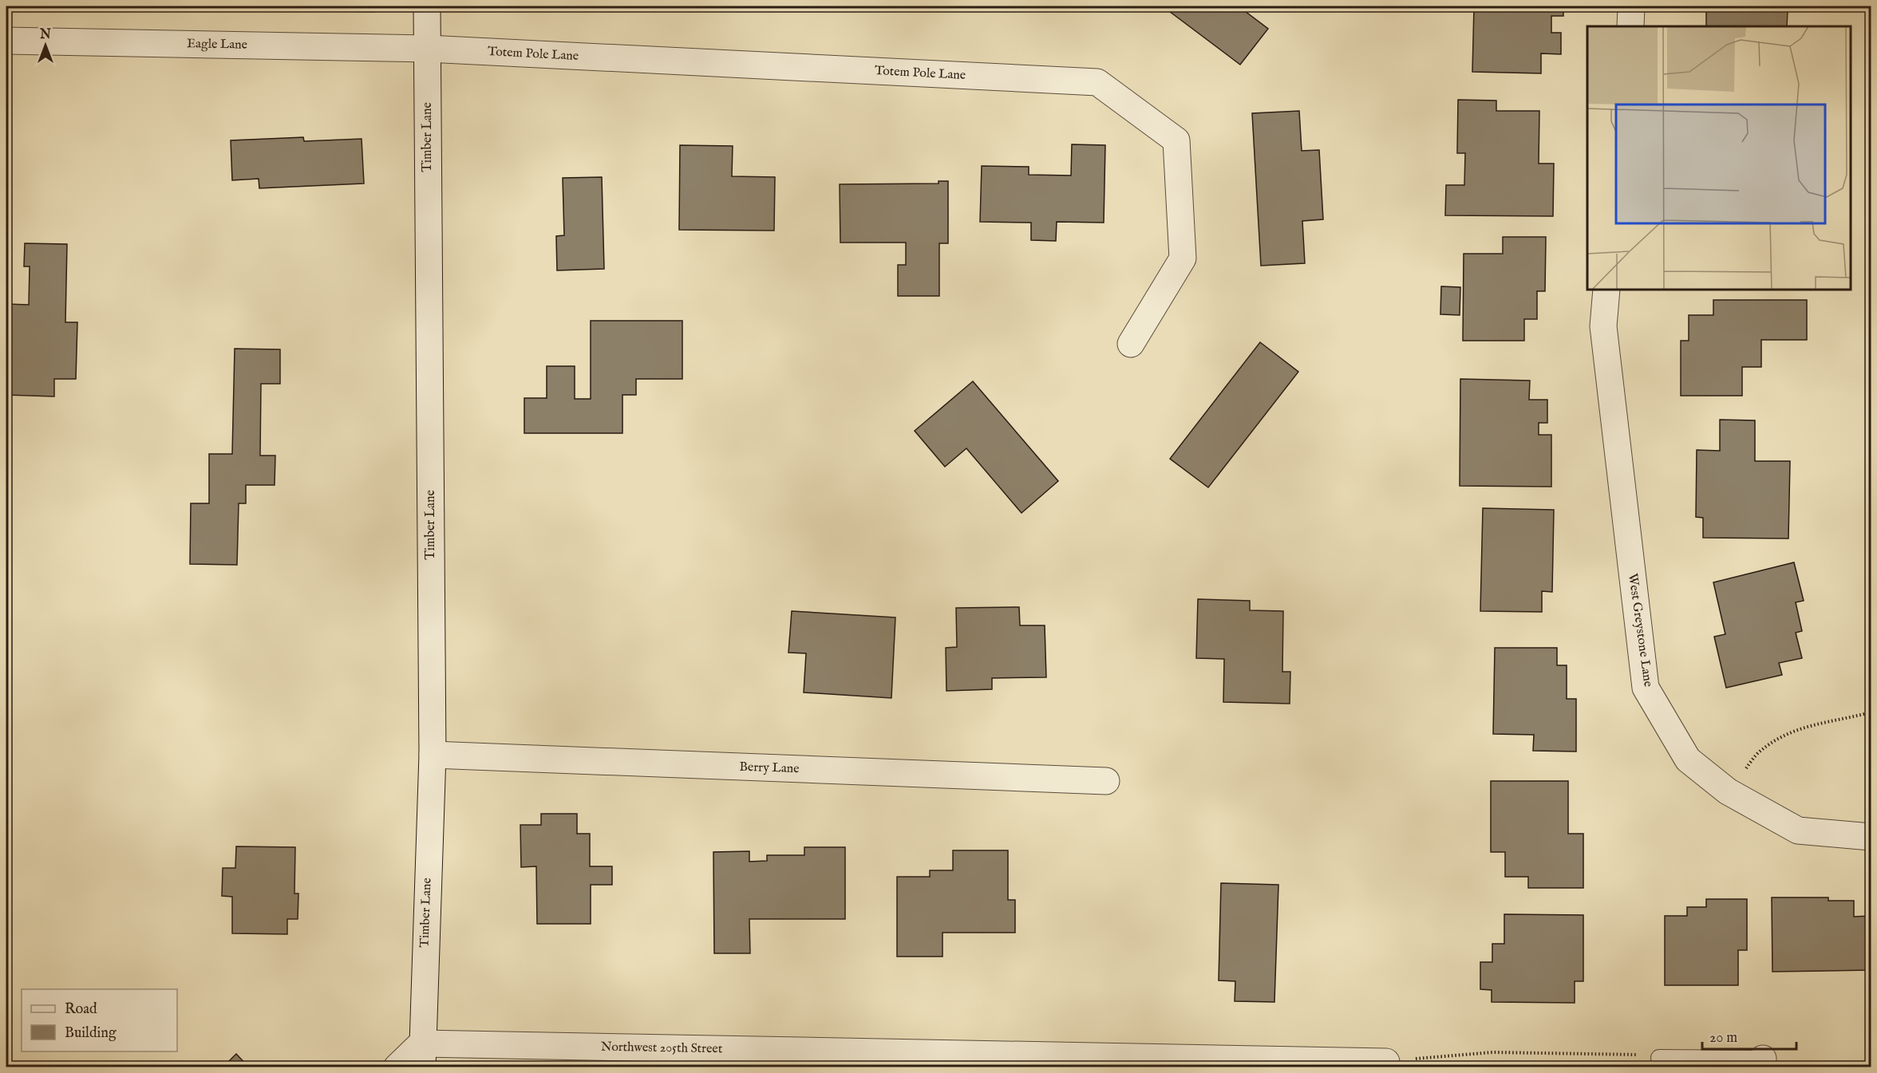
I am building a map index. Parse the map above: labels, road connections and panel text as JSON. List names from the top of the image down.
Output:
{
  "streets": {
    "street": [
      "Eagle Lane",
      "Totem Pole Lane",
      "Timber Lane",
      "West Greystone Lane",
      "Berry Lane",
      "Northwest 205th Street"
    ]
  },
  "crossings": [
    ["Eagle Lane", "Totem Pole Lane"],
    ["Eagle Lane", "Timber Lane"],
    ["Totem Pole Lane", "Timber Lane"],
    ["Timber Lane", "Berry Lane"],
    ["Timber Lane", "Northwest 205th Street"]
  ],
  "legend": ["Road", "Building"],
  "scale_bar": "20 m",
  "north": "top"
}
